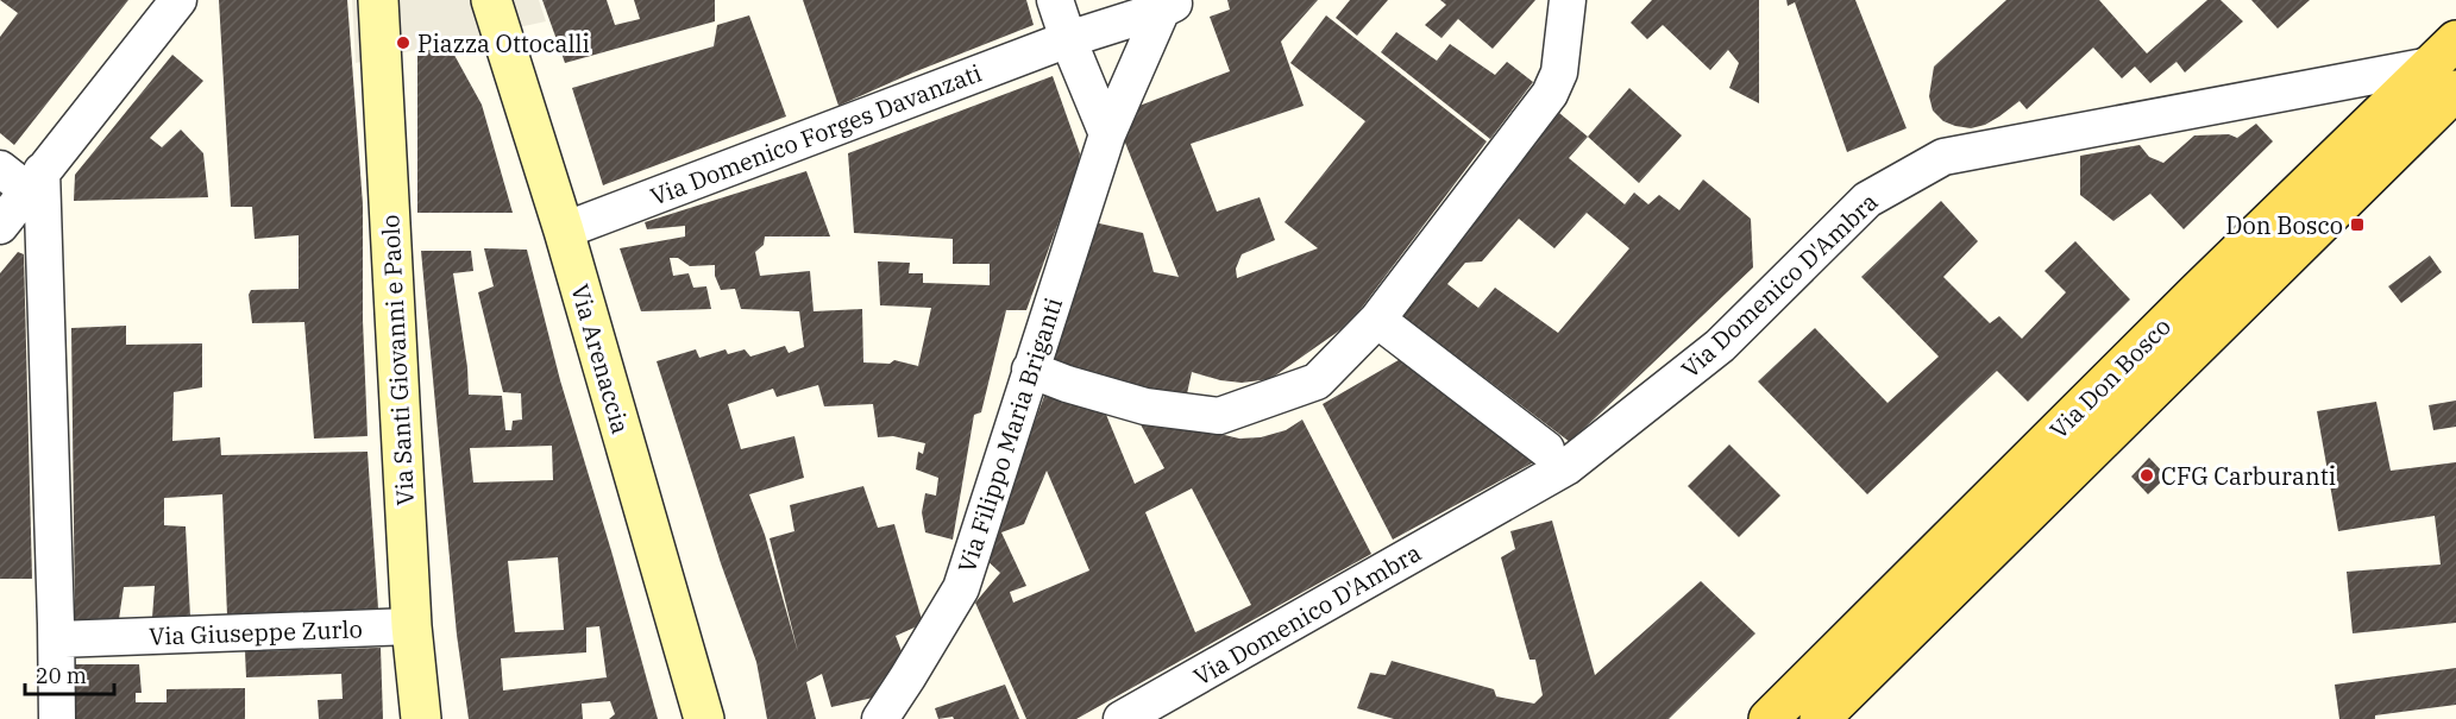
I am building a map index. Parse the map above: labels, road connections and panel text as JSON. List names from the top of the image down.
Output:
{
  "streets": {
    "main road": ["Via Arenaccia", "Via Santi Giovanni e Paolo", "Via Don Bosco"],
    "street": [
      "Via Domenico Forges Davanzati",
      "Via Domenico D'Ambra",
      "Via Filippo Maria Briganti",
      "Via Giuseppe Zurlo"
    ]
  },
  "crossings": [
    ["Via Domenico Forges Davanzati", "Via Arenaccia"],
    ["Via Domenico Forges Davanzati", "Via Filippo Maria Briganti"],
    ["Via Domenico D'Ambra", "Via Don Bosco"],
    ["Via Santi Giovanni e Paolo", "Via Giuseppe Zurlo"]
  ],
  "places": {
    "other": ["Piazza Ottocalli", "CFG Carburanti"],
    "transit": ["Don Bosco"]
  },
  "scale_bar": "20 m"
}
